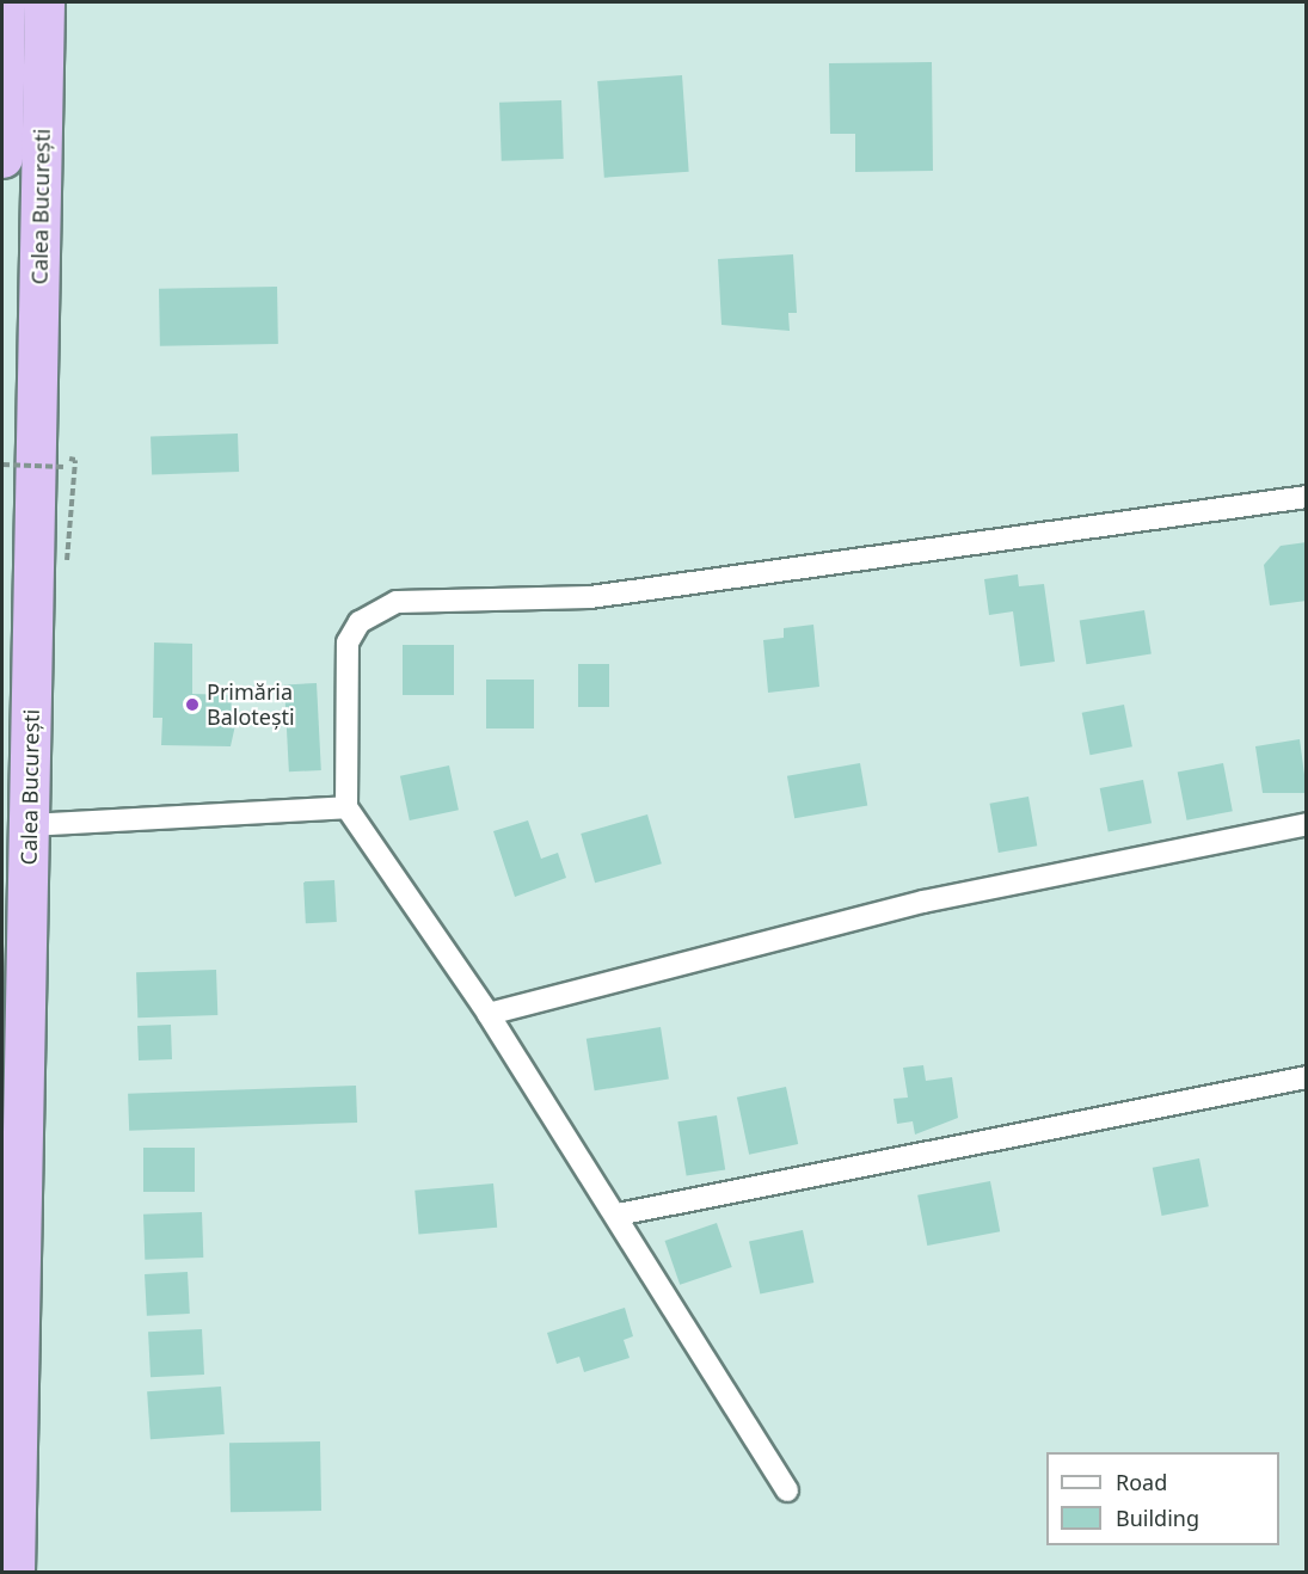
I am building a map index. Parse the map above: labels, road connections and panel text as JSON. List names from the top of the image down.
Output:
{
  "streets": {
    "highway": ["Calea București"]
  },
  "places": ["Primăria Balotești"],
  "legend": ["Road", "Building"]
}
